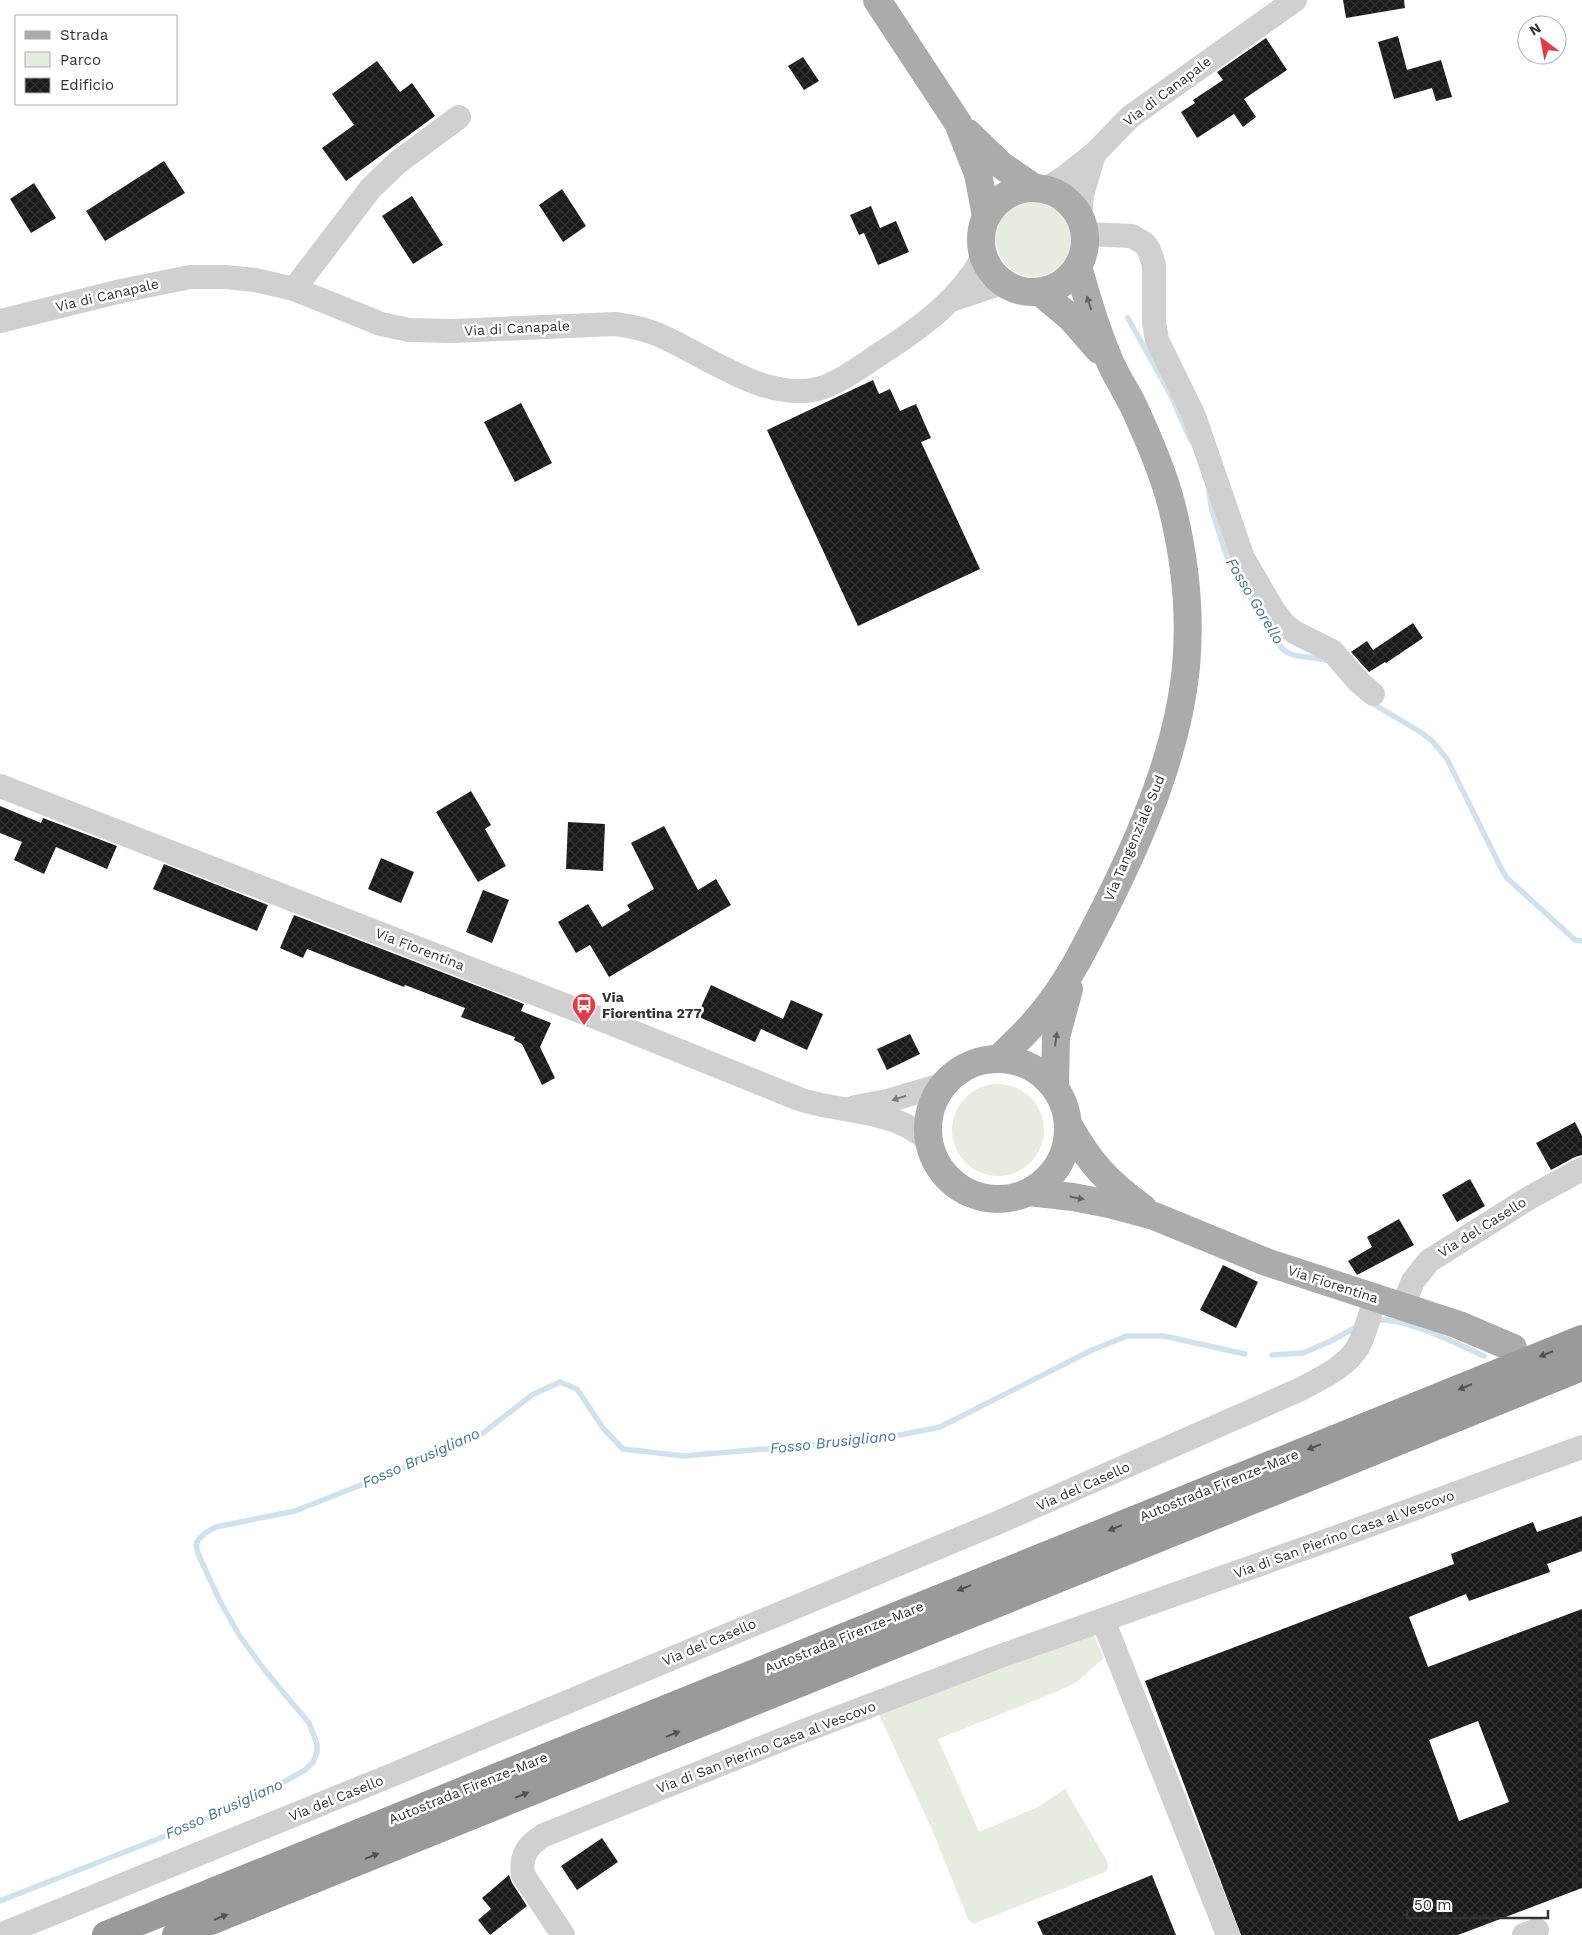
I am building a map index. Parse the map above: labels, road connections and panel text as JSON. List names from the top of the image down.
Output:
{
  "streets": {
    "highway": ["Autostrada Firenze-Mare"],
    "main road": ["Via Tangenziale Sud", "Via Fiorentina"],
    "street": ["Via di Canapale", "Via del Casello", "Via di San Pierino Casa al Vescovo"]
  },
  "crossings": [
    ["Via di Canapale", "Via Tangenziale Sud"],
    ["Via Tangenziale Sud", "Via Fiorentina"],
    ["Via Fiorentina", "Via del Casello"]
  ],
  "water": ["Fosso Gorello", "Fosso Brusigliano"],
  "places": {
    "bus stop": ["Via Fiorentina 277"]
  },
  "legend": ["Strada", "Parco", "Edificio"],
  "scale_bar": "50 m",
  "north": "top left"
}
